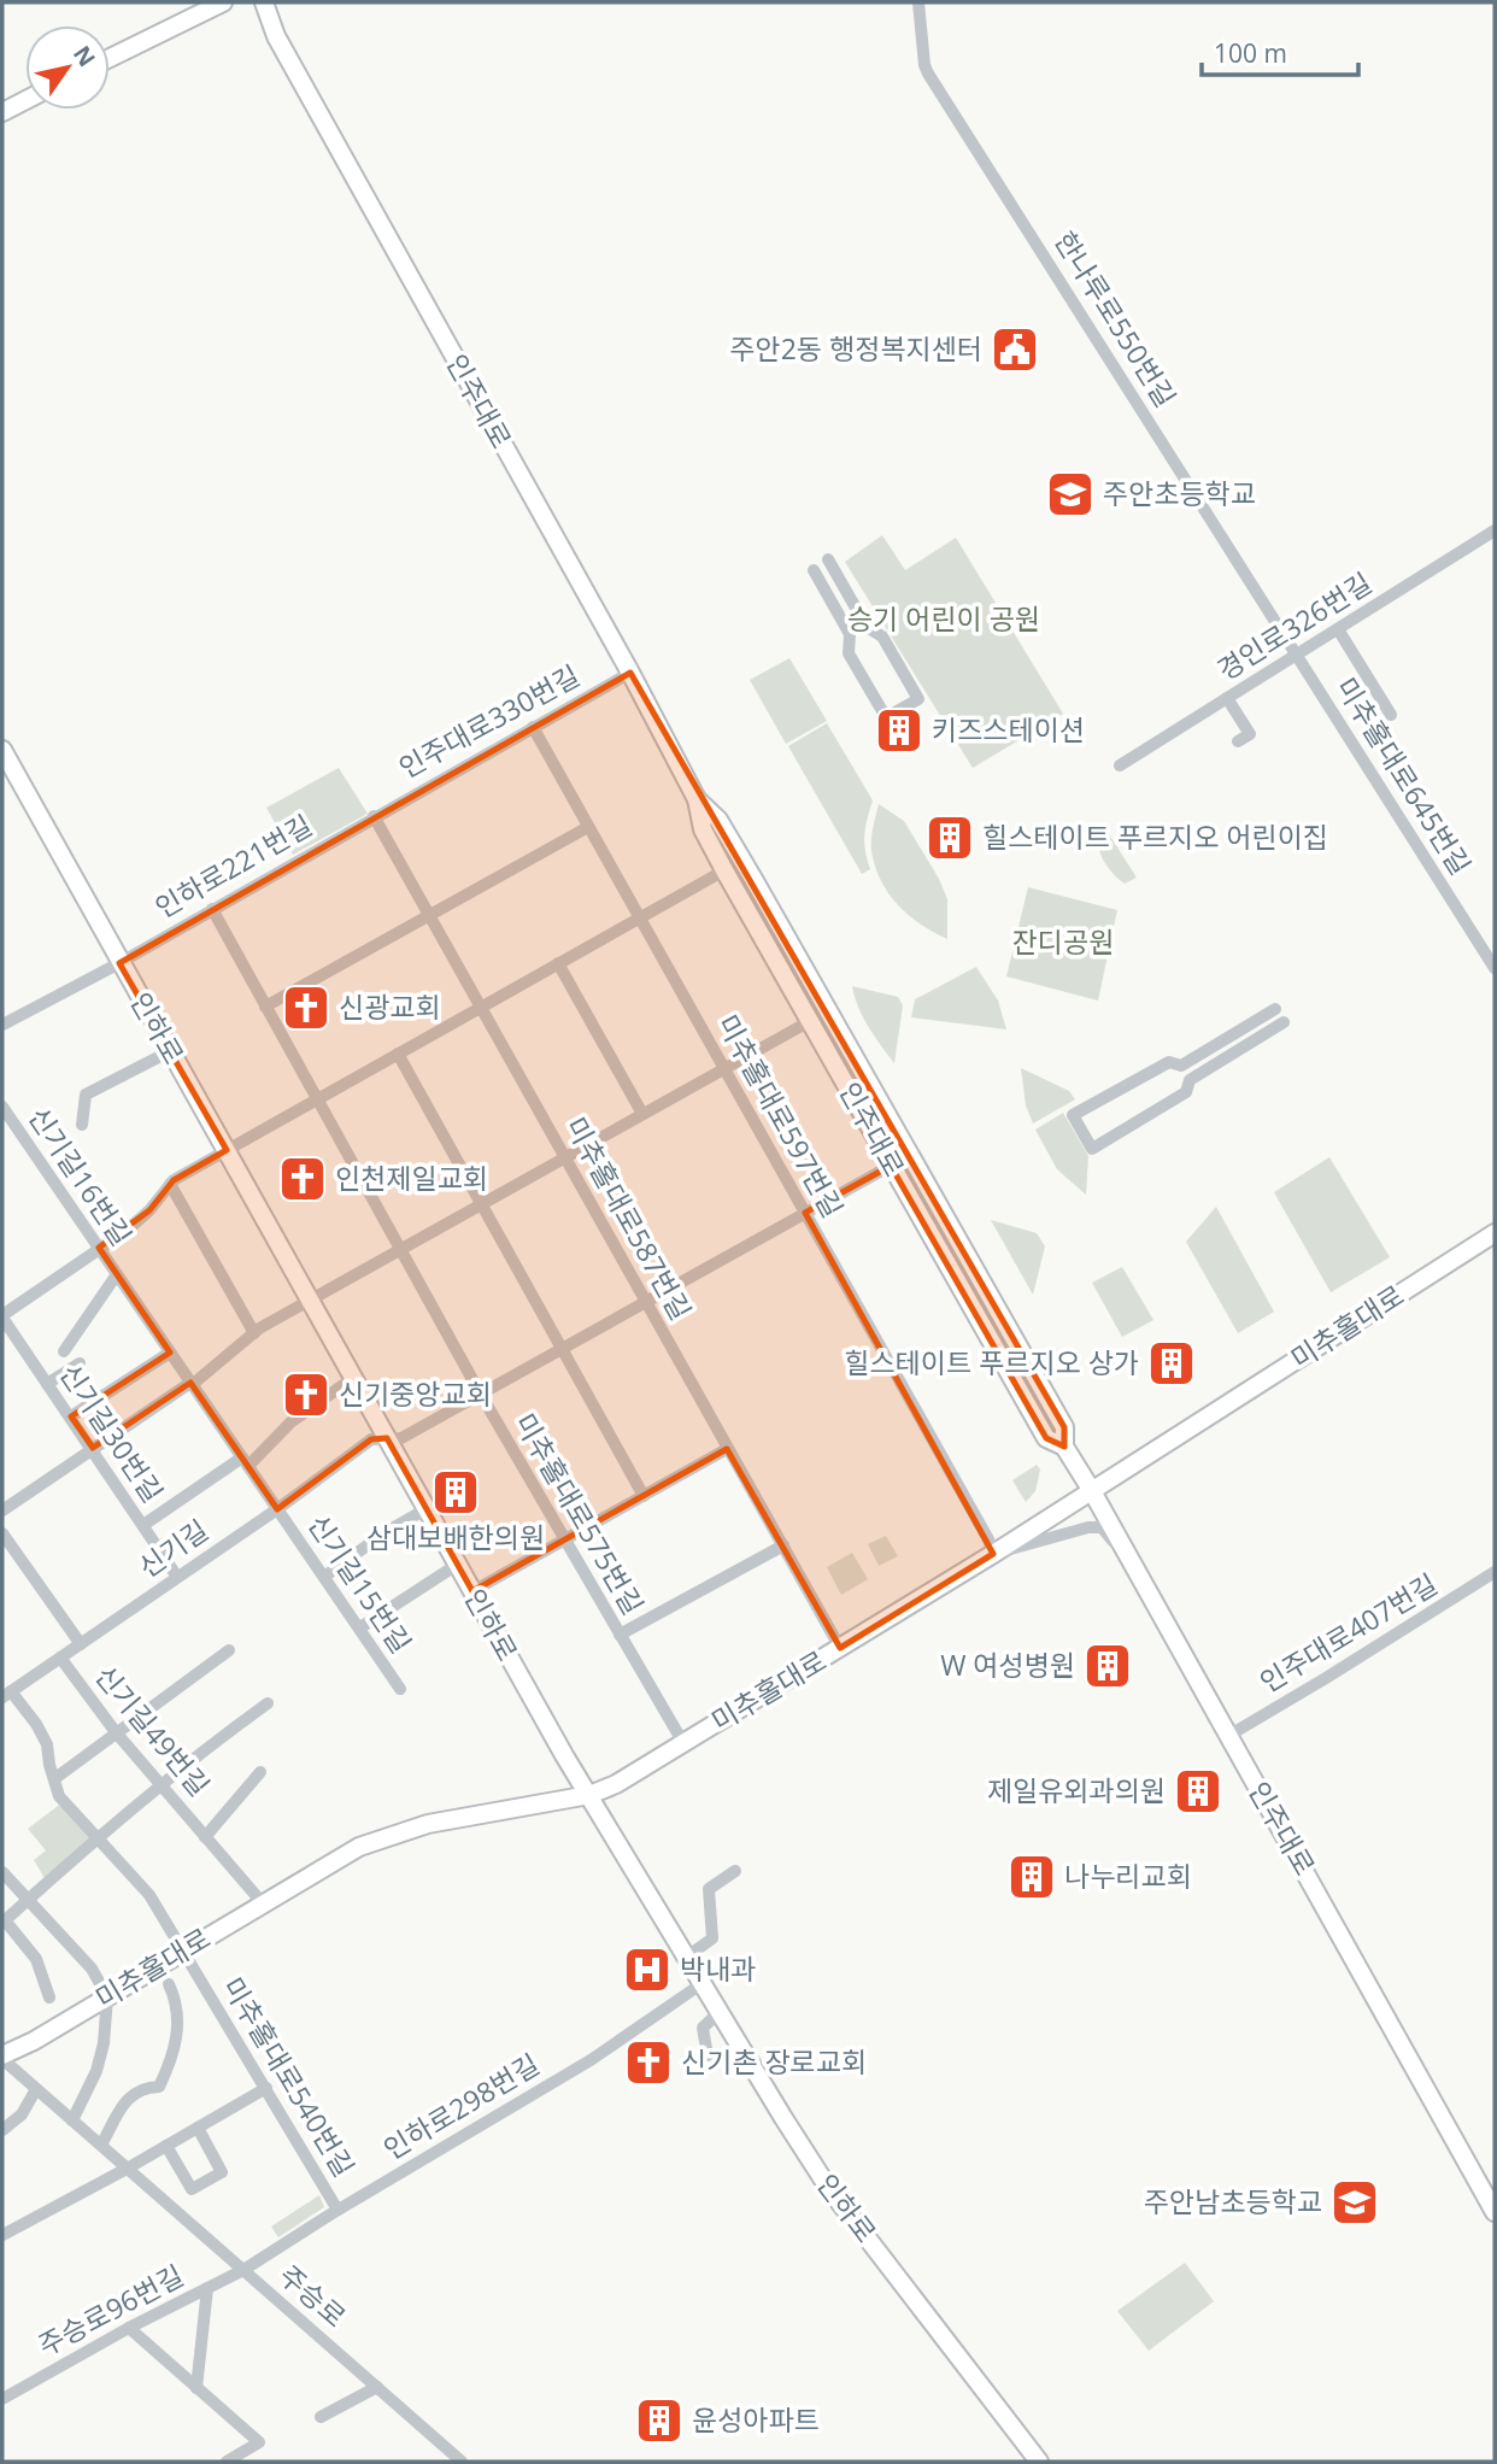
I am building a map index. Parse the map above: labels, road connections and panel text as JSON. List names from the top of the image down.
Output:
{
  "streets": {
    "main road": ["인주대로", "인하로", "미추홀대로"],
    "street": [
      "한나루로550번길",
      "경인로326번길",
      "인주대로330번길",
      "미추홀대로645번길",
      "인하로221번길",
      "미추홀대로597번길",
      "신기길16번길",
      "미추홀대로587번길",
      "신기길30번길",
      "미추홀대로575번길",
      "신기길",
      "신기길15번길",
      "인주대로407번길",
      "신기길49번길",
      "미추홀대로540번길",
      "인하로298번길",
      "주승로",
      "주승로96번길"
    ]
  },
  "crossings": [
    ["한나루로550번길", "경인로326번길"],
    ["한나루로550번길", "미추홀대로645번길"],
    ["인주대로", "인주대로330번길"],
    ["인주대로", "미추홀대로"],
    ["인주대로", "신기길"],
    ["인주대로", "인주대로407번길"],
    ["경인로326번길", "미추홀대로645번길"],
    ["인주대로330번길", "인하로221번길"],
    ["인주대로330번길", "미추홀대로597번길"],
    ["인주대로330번길", "미추홀대로587번길"],
    ["인하로221번길", "인하로"],
    ["인하로221번길", "미추홀대로587번길"],
    ["인하로221번길", "미추홀대로575번길"],
    ["인하로", "미추홀대로"],
    ["인하로", "신기길"],
    ["인하로", "인하로298번길"],
    ["미추홀대로597번길", "미추홀대로"],
    ["미추홀대로597번길", "신기길"],
    ["신기길16번길", "신기길"],
    ["신기길16번길", "신기길15번길"],
    ["미추홀대로587번길", "미추홀대로"],
    ["미추홀대로587번길", "신기길"],
    ["미추홀대로", "미추홀대로575번길"],
    ["미추홀대로", "신기길49번길"],
    ["미추홀대로", "미추홀대로540번길"],
    ["미추홀대로", "주승로"],
    ["신기길30번길", "신기길"],
    ["미추홀대로575번길", "신기길"],
    ["신기길", "신기길15번길"],
    ["신기길", "신기길49번길"],
    ["신기길", "미추홀대로540번길"],
    ["미추홀대로540번길", "인하로298번길"],
    ["인하로298번길", "주승로"],
    ["인하로298번길", "주승로96번길"],
    ["주승로", "주승로96번길"]
  ],
  "parks": ["승기 어린이 공원", "잔디공원"],
  "places": {
    "public building": ["주안2동 행정복지센터"],
    "school or university": ["주안초등학교", "주안남초등학교"],
    "building": [
      "키즈스테이션",
      "힐스테이트 푸르지오 어린이집",
      "힐스테이트 푸르지오 상가",
      "삼대보배한의원",
      "W 여성병원",
      "제일유외과의원",
      "나누리교회",
      "윤성아파트"
    ],
    "church": [
      "신광교회",
      "인천제일교회",
      "신기중앙교회",
      "신기촌 장로교회"
    ],
    "hospital": ["박내과"]
  },
  "scale_bar": "100 m",
  "north": "top right"
}
